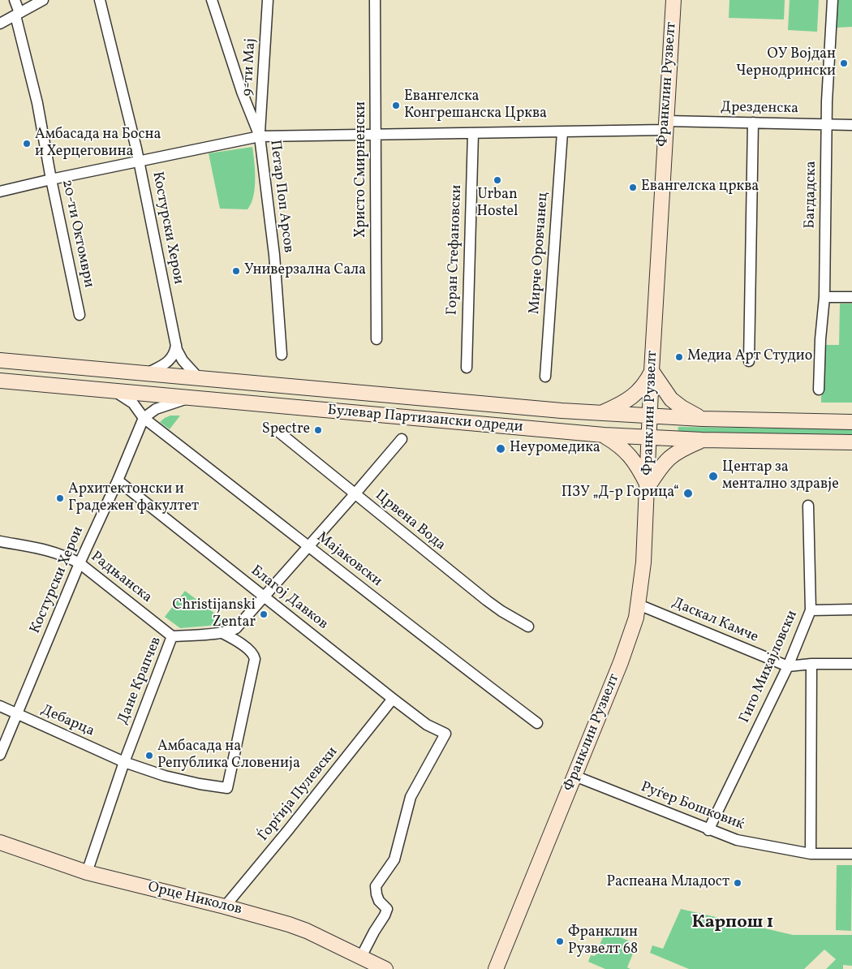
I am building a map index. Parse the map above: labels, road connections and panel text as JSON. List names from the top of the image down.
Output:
{
  "streets": {
    "street": [
      "9-ти Мај",
      "Франклин Рузвелт",
      "Дрезденска",
      "Христо Смирненски",
      "Багдадска",
      "Петар Поп Арсов",
      "Костурски Херои",
      "20-ти Октомври",
      "Горан Стефановски",
      "Мирче Оровчанец",
      "Булевар Партизански одреди",
      "Црвена Вода",
      "Мајаковски",
      "Радњанска",
      "Благој Давков",
      "Даскал Камче",
      "Гиго Михајловски",
      "Дане Крапчев",
      "Дебарца",
      "Ѓорѓиja Пулевски",
      "Руѓер Бошковиќ",
      "Орце Николов"
    ]
  },
  "crossings": [
    ["9-ти Мај", "Дрезденска"],
    ["9-ти Мај", "Петар Поп Арсов"],
    ["Франклин Рузвелт", "Дрезденска"],
    ["Франклин Рузвелт", "Булевар Партизански одреди"],
    ["Франклин Рузвелт", "Даскал Камче"],
    ["Франклин Рузвелт", "Руѓер Бошковиќ"],
    ["Дрезденска", "Христо Смирненски"],
    ["Дрезденска", "Багдадска"],
    ["Дрезденска", "Петар Поп Арсов"],
    ["Дрезденска", "Костурски Херои"],
    ["Дрезденска", "20-ти Октомври"],
    ["Дрезденска", "Горан Стефановски"],
    ["Дрезденска", "Мирче Оровчанец"],
    ["Костурски Херои", "Булевар Партизански одреди"],
    ["Костурски Херои", "Мајаковски"],
    ["Костурски Херои", "Радњанска"],
    ["Костурски Херои", "Благој Давков"],
    ["Костурски Херои", "Дебарца"],
    ["Црвена Вода", "Дане Крапчев"],
    ["Мајаковски", "Дане Крапчев"],
    ["Радњанска", "Дане Крапчев"],
    ["Благој Давков", "Дане Крапчев"],
    ["Благој Давков", "Ѓорѓиja Пулевски"],
    ["Благој Давков", "Орце Николов"],
    ["Даскал Камче", "Гиго Михајловски"],
    ["Гиго Михајловски", "Руѓер Бошковиќ"],
    ["Дане Крапчев", "Дебарца"],
    ["Дане Крапчев", "Орце Николов"],
    ["Ѓорѓиja Пулевски", "Орце Николов"]
  ],
  "districts": ["Карпош 1"],
  "places": [
    "ОУ Војдан Чернодрински",
    "Евангелска Конгрешанска Црква",
    "Амбасада на Босна и Херцеговина",
    "Urban Hostel",
    "Евангелска црква",
    "Универзална Сала",
    "Медиа Арт Студио",
    "Spectre",
    "Неуромедика",
    "Центар за ментално здравје",
    "ПЗУ „Д-р Горица“",
    "Архитектонски и Градежен факултет",
    "Christijanski Zentar",
    "Амбасада на Република Словенија",
    "Распеана Младост",
    "Франклин Рузвелт 68"
  ]
}
